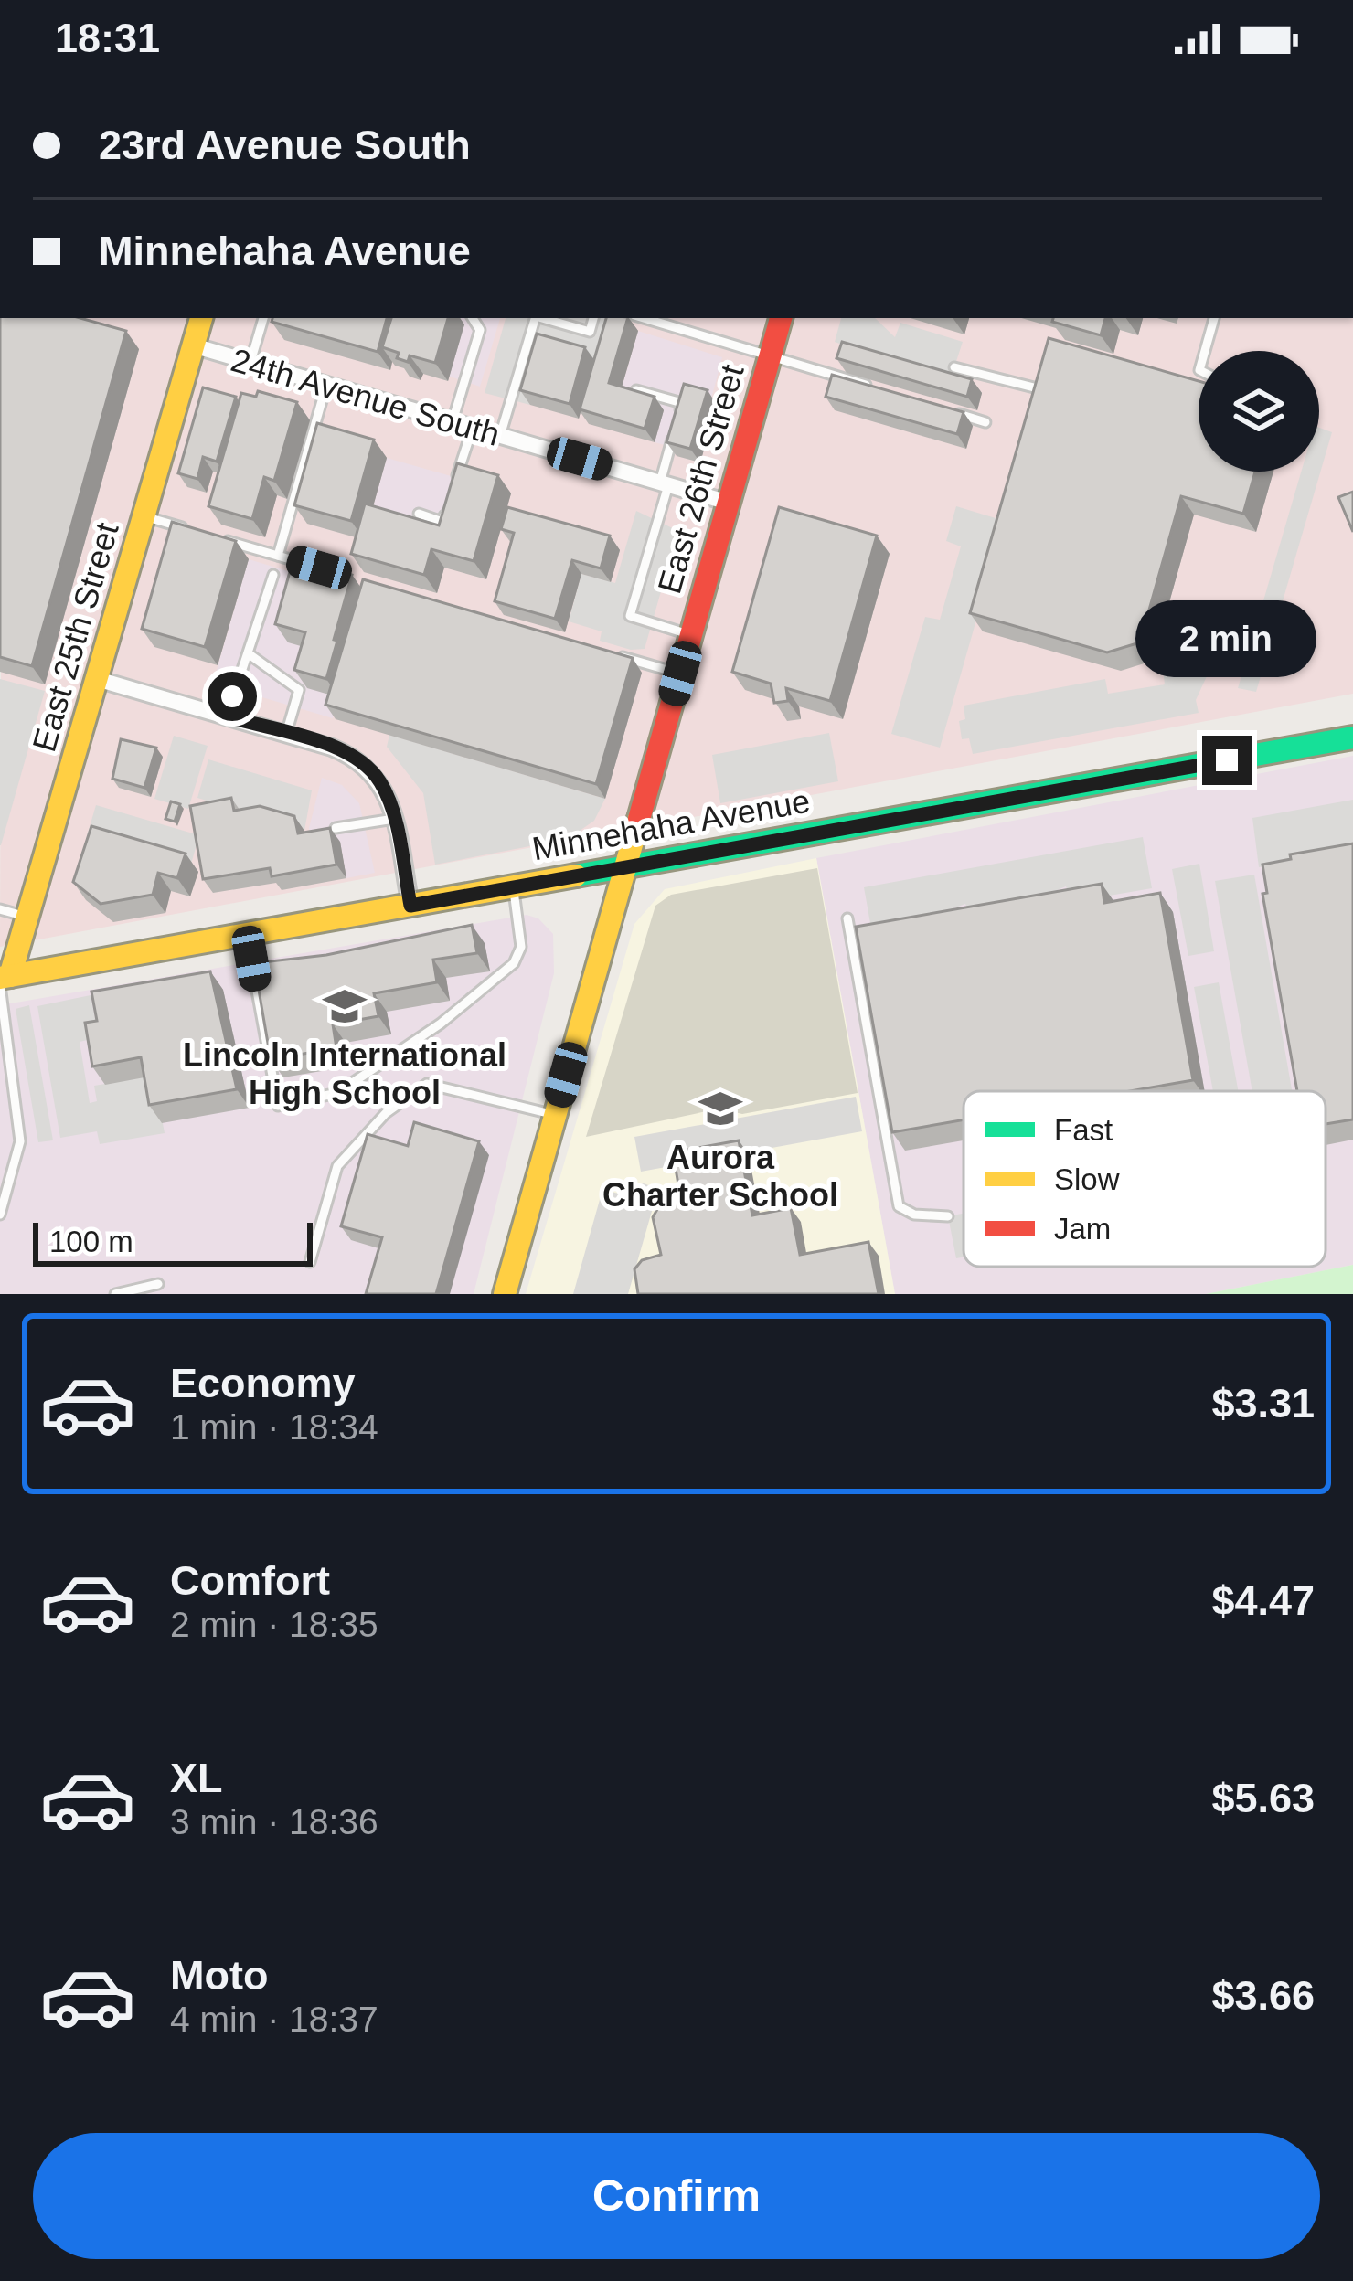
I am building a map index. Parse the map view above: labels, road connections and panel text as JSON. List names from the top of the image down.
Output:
{
  "streets": {
    "street": [
      "24th Avenue South",
      "East 26th Street",
      "East 25th Street",
      "Minnehaha Avenue"
    ]
  },
  "crossings": [
    ["24th Avenue South", "East 26th Street"],
    ["24th Avenue South", "East 25th Street"],
    ["East 26th Street", "Minnehaha Avenue"],
    ["East 25th Street", "Minnehaha Avenue"]
  ],
  "places": {
    "school or university": ["Lincoln International High School", "Aurora Charter School"]
  },
  "legend": ["Fast", "Slow", "Jam"],
  "scale_bar": "100 m",
  "page": {
    "status": "18:31",
    "banner": ["23rd Avenue South", "Minnehaha Avenue"],
    "bubble": "2 min",
    "scale": "100 m",
    "list": [
      {
        "name": "Economy",
        "note": "1 min · 18:34",
        "value": "$3.31"
      },
      {
        "name": "Comfort",
        "note": "2 min · 18:35",
        "value": "$4.47"
      },
      {
        "name": "XL",
        "note": "3 min · 18:36",
        "value": "$5.63"
      },
      {
        "name": "Moto",
        "note": "4 min · 18:37",
        "value": "$3.66"
      }
    ],
    "buttons": "Confirm"
  }
}
